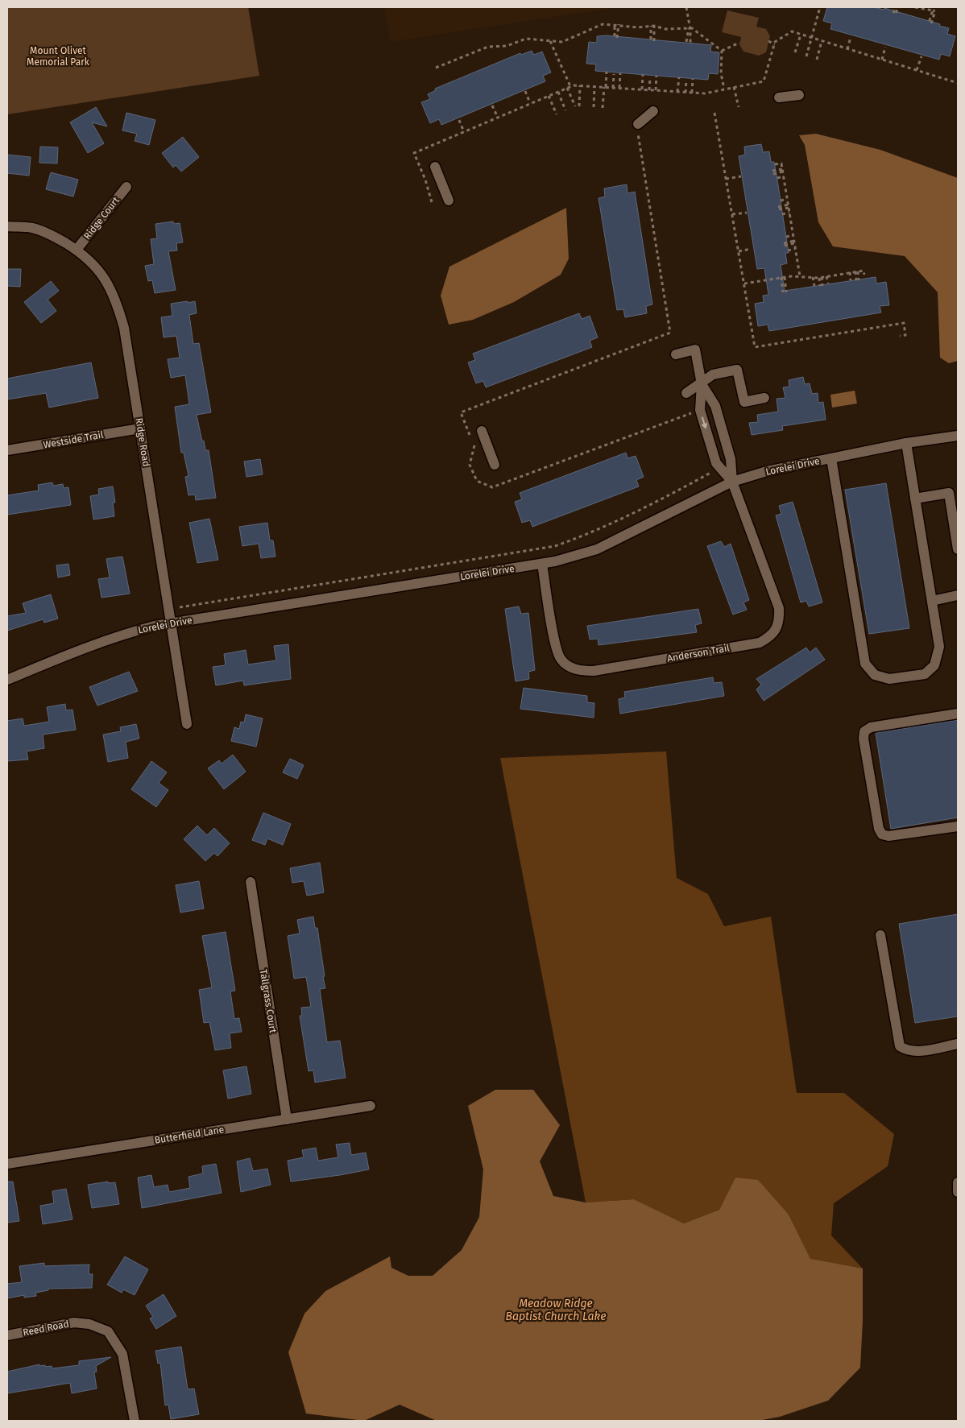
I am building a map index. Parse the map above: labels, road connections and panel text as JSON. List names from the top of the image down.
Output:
{
  "streets": {
    "street": [
      "Ridge Court",
      "Westside Trail",
      "Ridge Road",
      "Lorelei Drive",
      "Anderson Trail",
      "Tallgrass Court",
      "Butterfield Lane",
      "Reed Road"
    ]
  },
  "crossings": [
    ["Ridge Court", "Ridge Road"],
    ["Westside Trail", "Ridge Road"],
    ["Ridge Road", "Lorelei Drive"],
    ["Lorelei Drive", "Anderson Trail"],
    ["Tallgrass Court", "Butterfield Lane"]
  ],
  "water": ["Meadow Ridge Baptist Church Lake"],
  "parks": ["Mount Olivet Memorial Park"]
}
